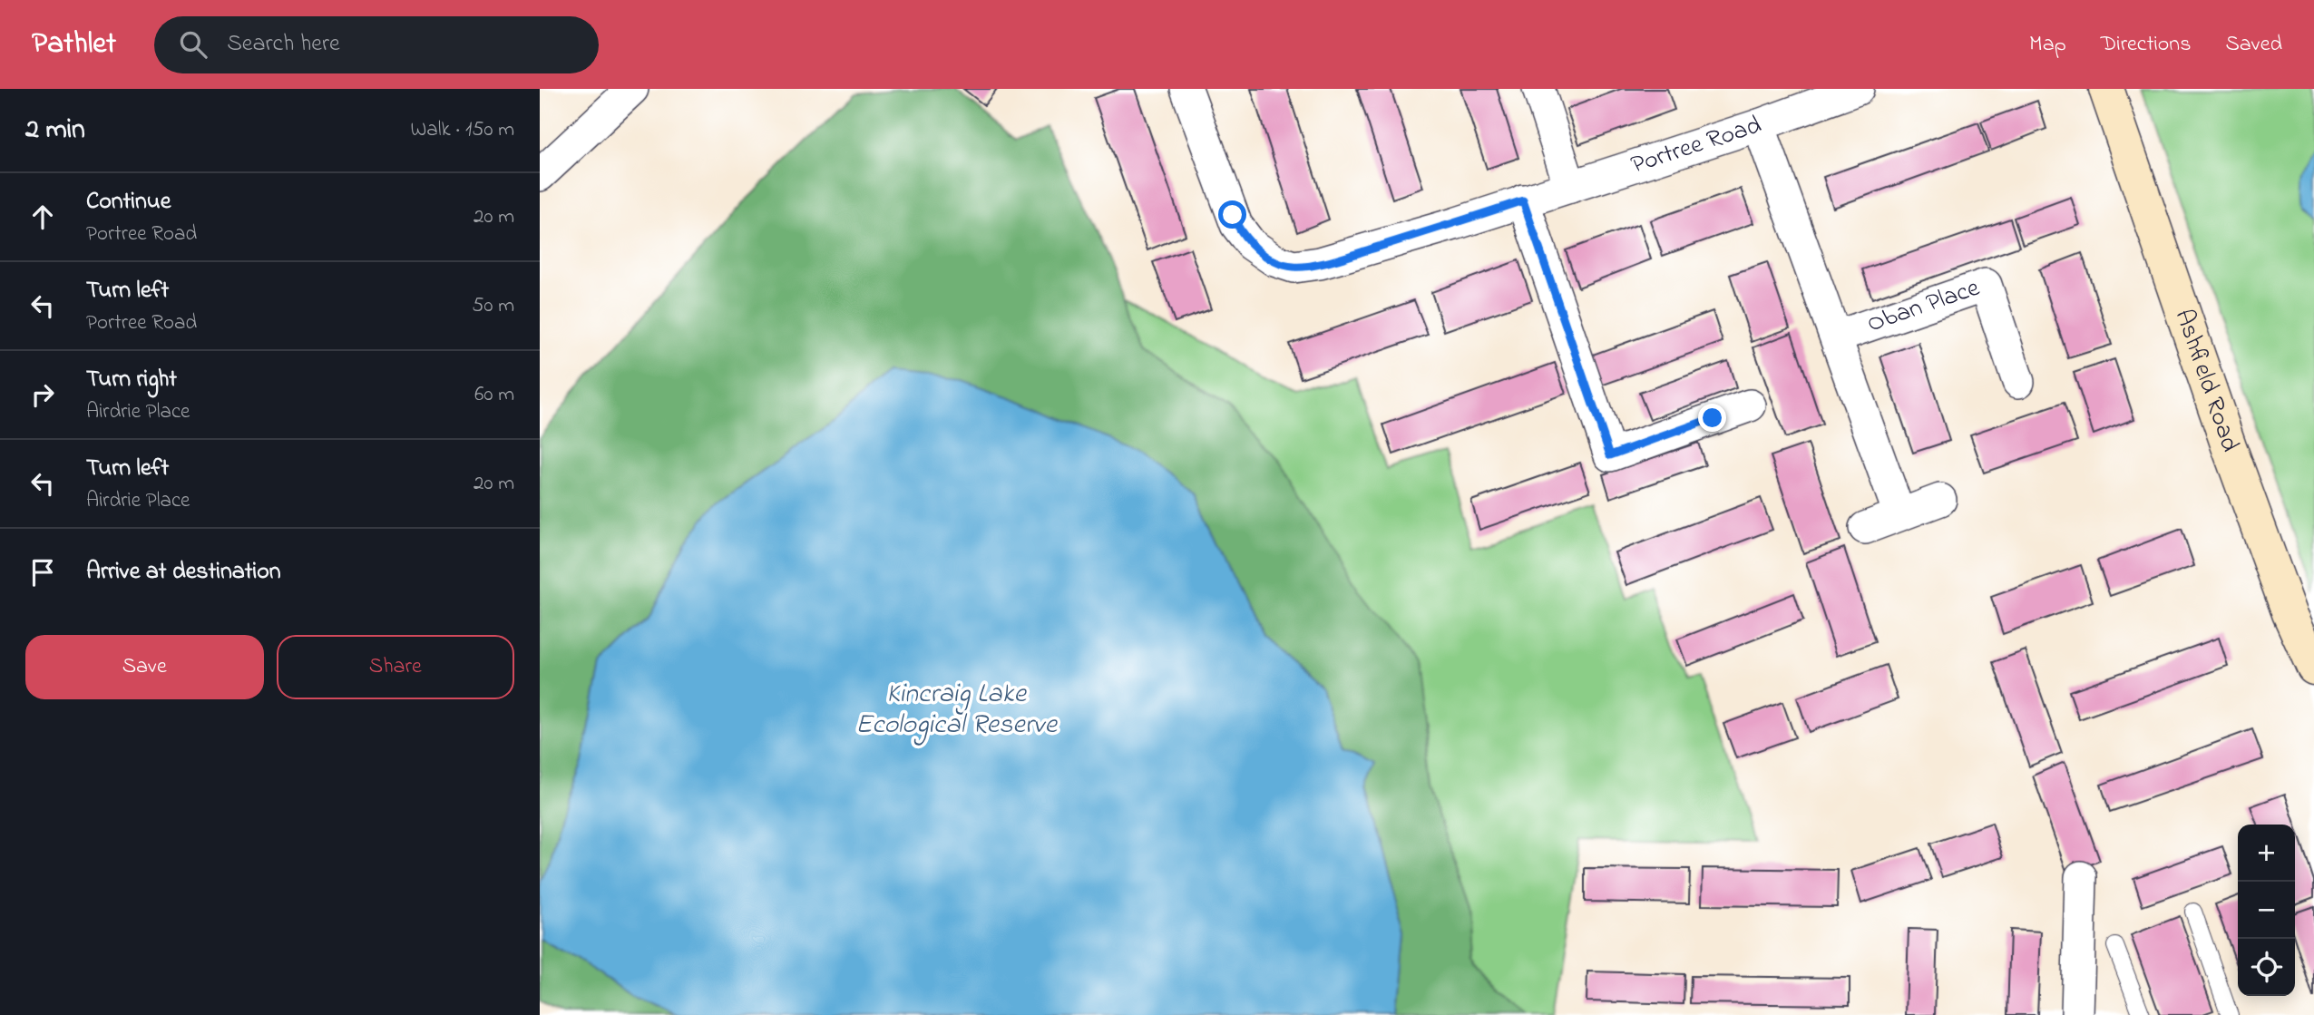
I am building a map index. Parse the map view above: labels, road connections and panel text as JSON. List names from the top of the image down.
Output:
{
  "streets": {
    "street": ["Portree Road", "Oban Place", "Ashfield Road"]
  },
  "crossings": [
    ["Portree Road", "Oban Place"]
  ],
  "water": ["Kincraig Lake Ecological Reserve"],
  "page": {
    "header": "Pathlet",
    "search": "Search here",
    "nav": ["Map", "Directions", "Saved"],
    "heading": ["2 min", "Walk · 150 m"],
    "list": [
      ["Continue", "Portree Road", "20 m"],
      ["Turn left", "Portree Road", "50 m"],
      ["Turn right", "Airdrie Place", "60 m"],
      ["Turn left", "Airdrie Place", "20 m"],
      "Arrive at destination"
    ],
    "buttons": ["Save", "Share"],
    "map_buttons": ["+", "−"]
  }
}
